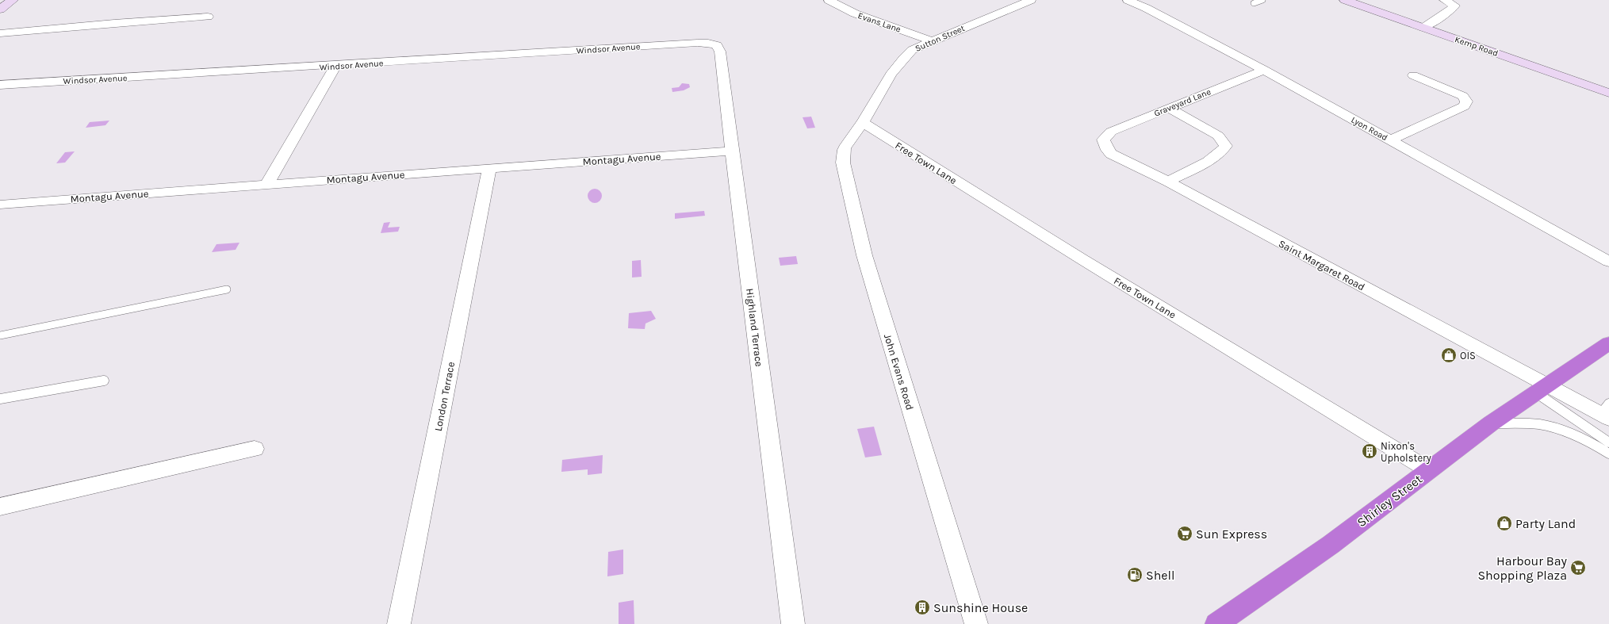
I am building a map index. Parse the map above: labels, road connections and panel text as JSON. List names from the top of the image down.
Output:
{
  "streets": {
    "highway": ["Shirley Street"],
    "street": [
      "Evans Lane",
      "Sutton Street",
      "Kemp Road",
      "Windsor Avenue",
      "Graveyard Lane",
      "Lyon Road",
      "Montagu Avenue",
      "Free Town Lane",
      "Saint Margaret Road",
      "Highland Terrace",
      "John Evans Road",
      "London Terrace"
    ]
  },
  "crossings": [
    ["Evans Lane", "Sutton Street"],
    ["Sutton Street", "Free Town Lane"],
    ["Sutton Street", "John Evans Road"],
    ["Windsor Avenue", "Highland Terrace"],
    ["Graveyard Lane", "Lyon Road"],
    ["Graveyard Lane", "Saint Margaret Road"],
    ["Montagu Avenue", "Highland Terrace"],
    ["Montagu Avenue", "London Terrace"],
    ["Free Town Lane", "John Evans Road"],
    ["Free Town Lane", "Shirley Street"],
    ["Saint Margaret Road", "Shirley Street"]
  ],
  "places": {
    "shop": ["OIS", "Party Land"],
    "building": ["Nixon's Upholstery", "Sunshine House"],
    "supermarket": ["Sun Express", "Harbour Bay Shopping Plaza"],
    "fuel station": ["Shell"]
  }
}
